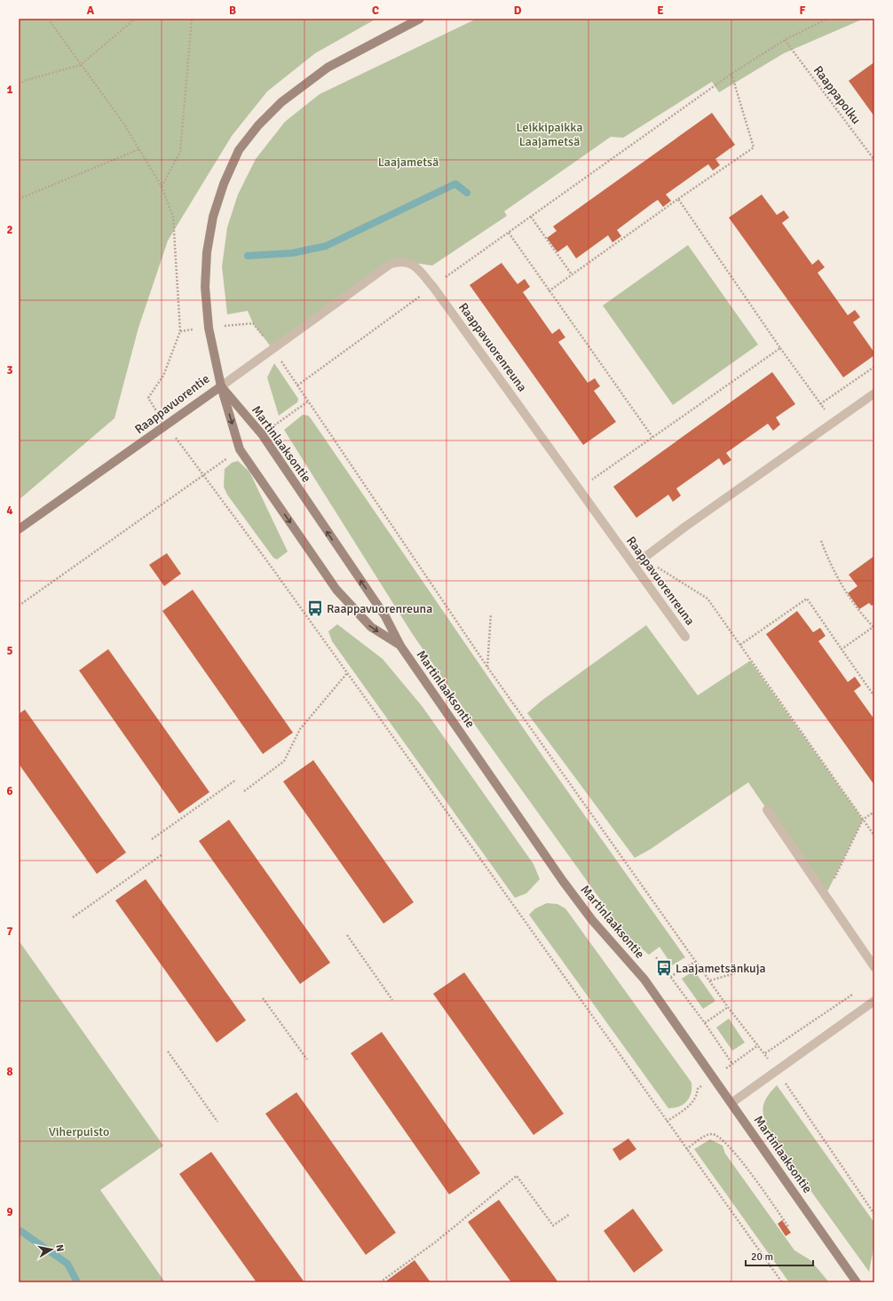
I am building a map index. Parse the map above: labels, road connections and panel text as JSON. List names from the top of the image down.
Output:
{
  "streets": {
    "street": ["Raappavuorenreuna", "Raappavuorentie", "Martinlaaksontie"],
    "path": ["Raappapolku"]
  },
  "crossings": [
    ["Raappavuorenreuna", "Raappavuorentie"],
    ["Raappavuorenreuna", "Martinlaaksontie"],
    ["Raappavuorentie", "Martinlaaksontie"]
  ],
  "parks": ["Leikkipaikka Laajametsä", "Laajametsä", "Viherpuisto"],
  "places": {
    "bus stop": ["Raappavuorenreuna", "Laajametsänkuja"]
  },
  "scale_bar": "20 m",
  "north": "right",
  "grid": {
    "columns": [
      "A",
      "B",
      "C",
      "D",
      "E",
      "F"
    ],
    "rows": [
      "1",
      "2",
      "3",
      "4",
      "5",
      "6",
      "7",
      "8",
      "9"
    ]
  }
}
